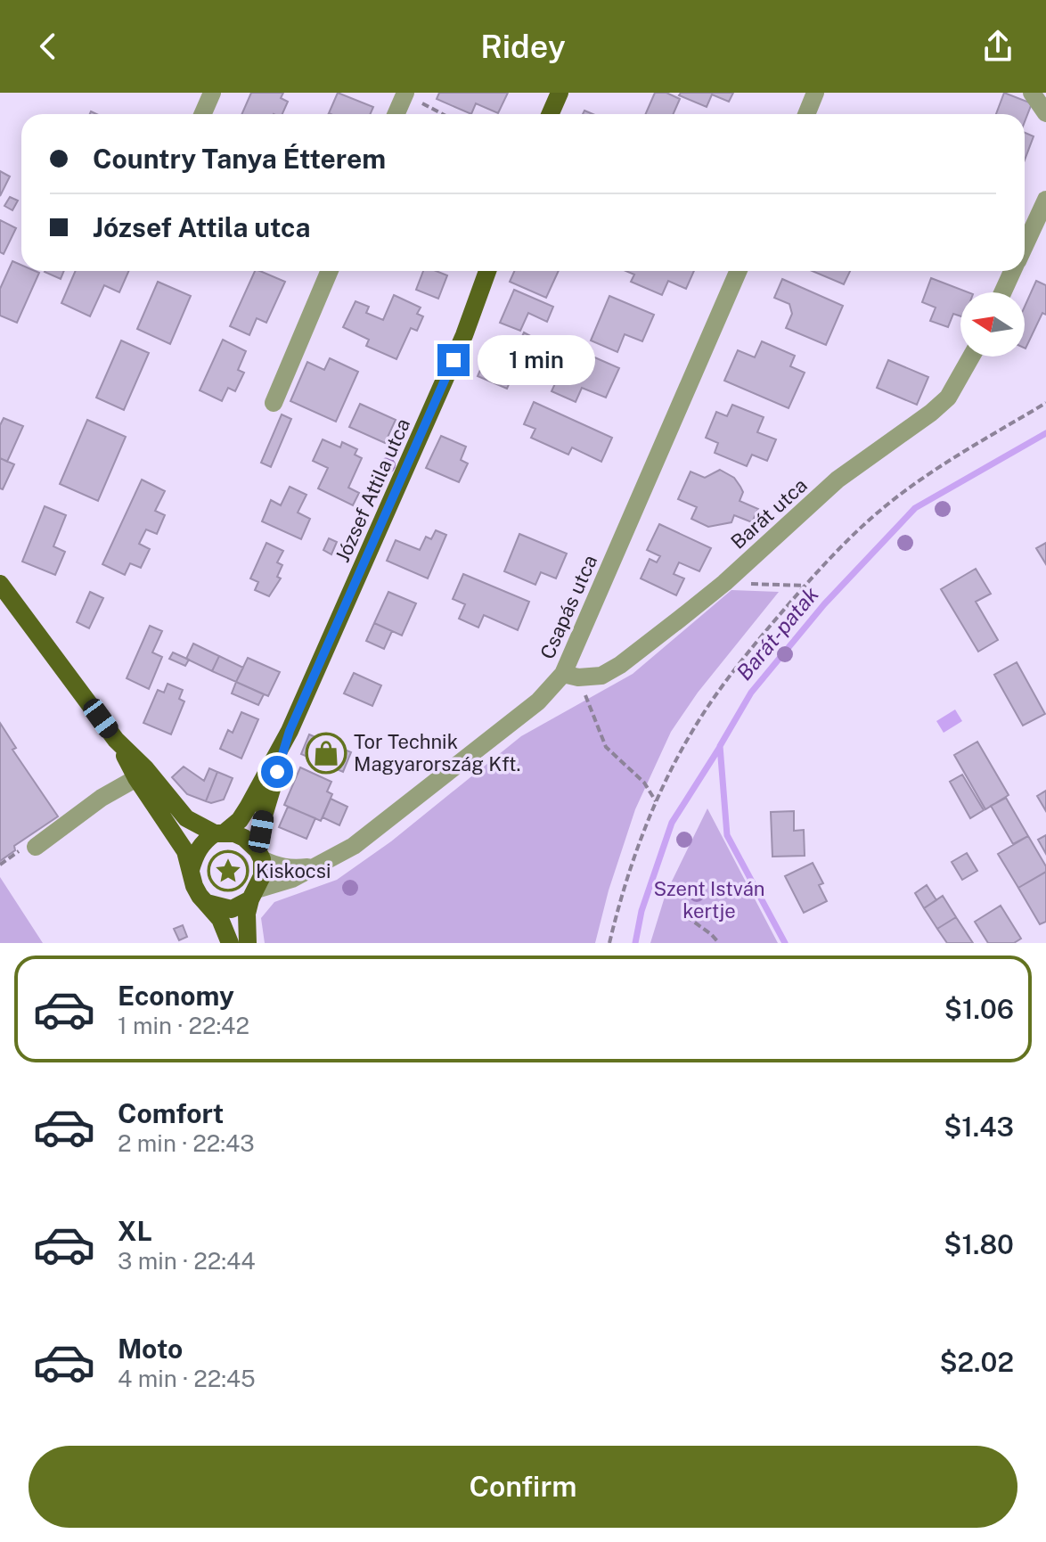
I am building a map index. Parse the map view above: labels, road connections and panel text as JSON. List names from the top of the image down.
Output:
{
  "streets": {
    "main road": ["József Attila utca"],
    "street": ["Barát utca", "Csapás utca"]
  },
  "crossings": [
    ["Barát utca", "Csapás utca"]
  ],
  "water": ["Barát-patak"],
  "parks": ["Szent István kertje"],
  "places": {
    "shop": ["Tor Technik Magyarország Kft."],
    "place": ["Kiskocsi"]
  },
  "north": "left",
  "page": {
    "header": "Ridey",
    "banner": ["Country Tanya Étterem", "József Attila utca"],
    "bubble": "1 min",
    "list": [
      {
        "name": "Economy",
        "note": "1 min · 22:42",
        "value": "$1.06"
      },
      {
        "name": "Comfort",
        "note": "2 min · 22:43",
        "value": "$1.43"
      },
      {
        "name": "XL",
        "note": "3 min · 22:44",
        "value": "$1.80"
      },
      {
        "name": "Moto",
        "note": "4 min · 22:45",
        "value": "$2.02"
      }
    ],
    "buttons": "Confirm"
  }
}
